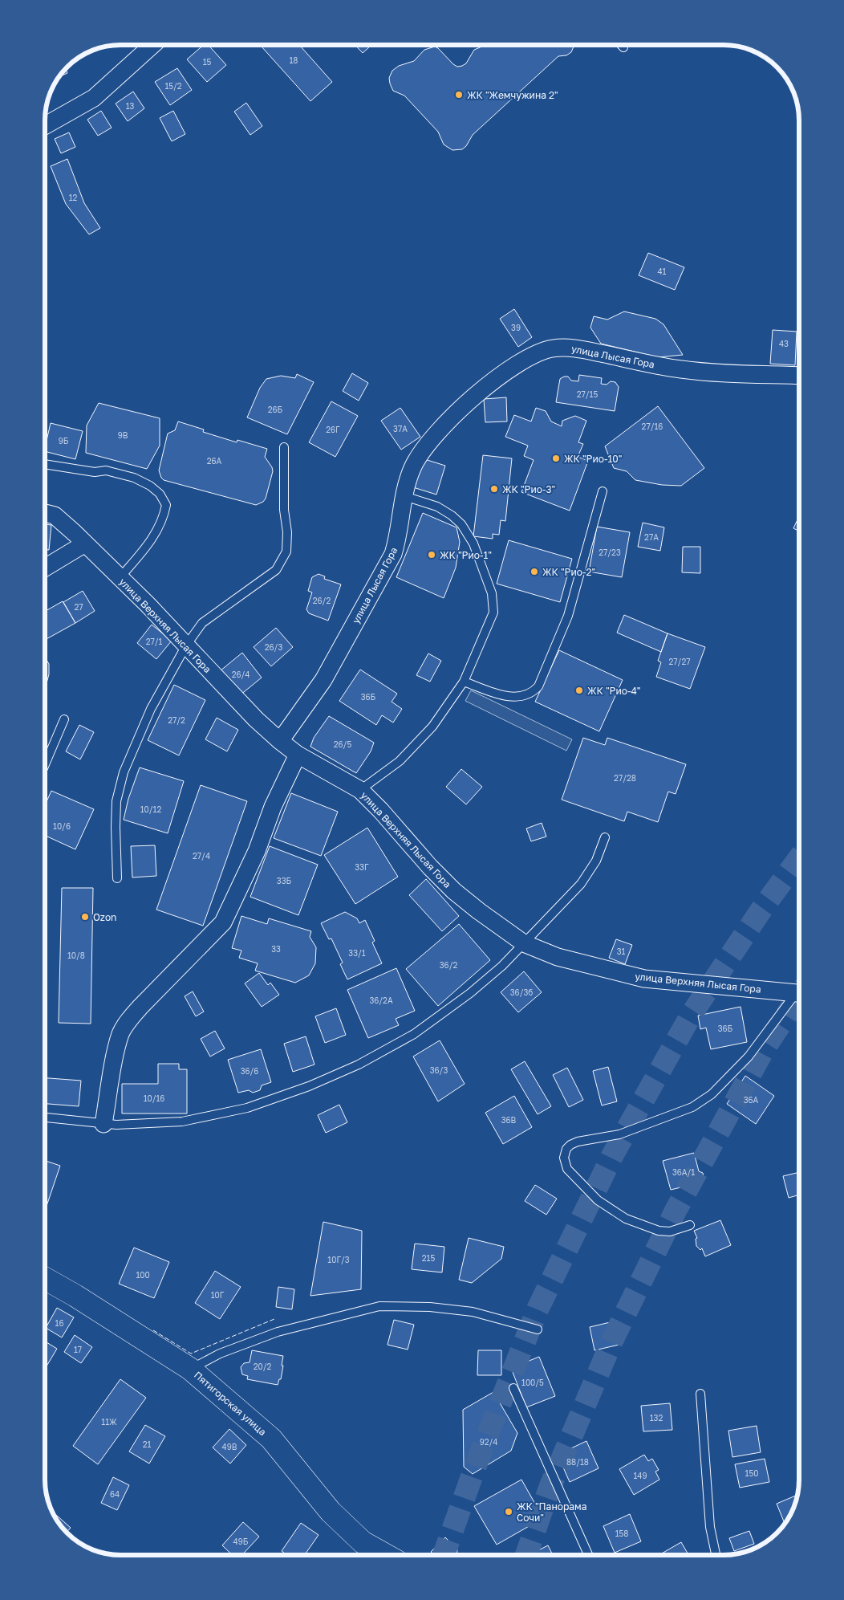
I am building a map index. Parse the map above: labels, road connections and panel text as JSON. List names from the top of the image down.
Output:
{
  "streets": {
    "street": ["улица Лысая Гора", "улица Верхняя Лысая Гора", "Пятигорская улица"]
  },
  "crossings": [
    ["улица Лысая Гора", "улица Верхняя Лысая Гора"]
  ],
  "places": [
    "ЖК \"Жемчужина 2\"",
    "ЖК \"Рио-10\"",
    "ЖК \"Рио-3\"",
    "ЖК \"Рио-1\"",
    "ЖК \"Рио-2\"",
    "ЖК \"Рио-4\"",
    "Ozon",
    "ЖК \"Панорама Сочи\""
  ],
  "house_numbers": [
    "18",
    "15",
    "15/2",
    "13",
    "12",
    "41",
    "39",
    "43",
    "27/15",
    "26Б",
    "27/16",
    "37А",
    "26Г",
    "9В",
    "9Б",
    "26А",
    "27А",
    "27/23",
    "26/2",
    "27",
    "27/1",
    "26/3",
    "27/27",
    "26/4",
    "36Б",
    "27/2",
    "26/5",
    "27/28",
    "10/12",
    "10/6",
    "27/4",
    "33Г",
    "33Б",
    "33",
    "31",
    "33/1",
    "10/8",
    "36/2",
    "36/3б",
    "36/2А",
    "36Б",
    "36/3",
    "36/6",
    "10/16",
    "36А",
    "36В",
    "36А/1",
    "215",
    "10Г/3",
    "100",
    "10Г",
    "16",
    "17",
    "20/2",
    "100/5",
    "132",
    "11Ж",
    "92/4",
    "21",
    "49В",
    "88/18",
    "150",
    "149",
    "64",
    "158",
    "49Б"
  ]
}
